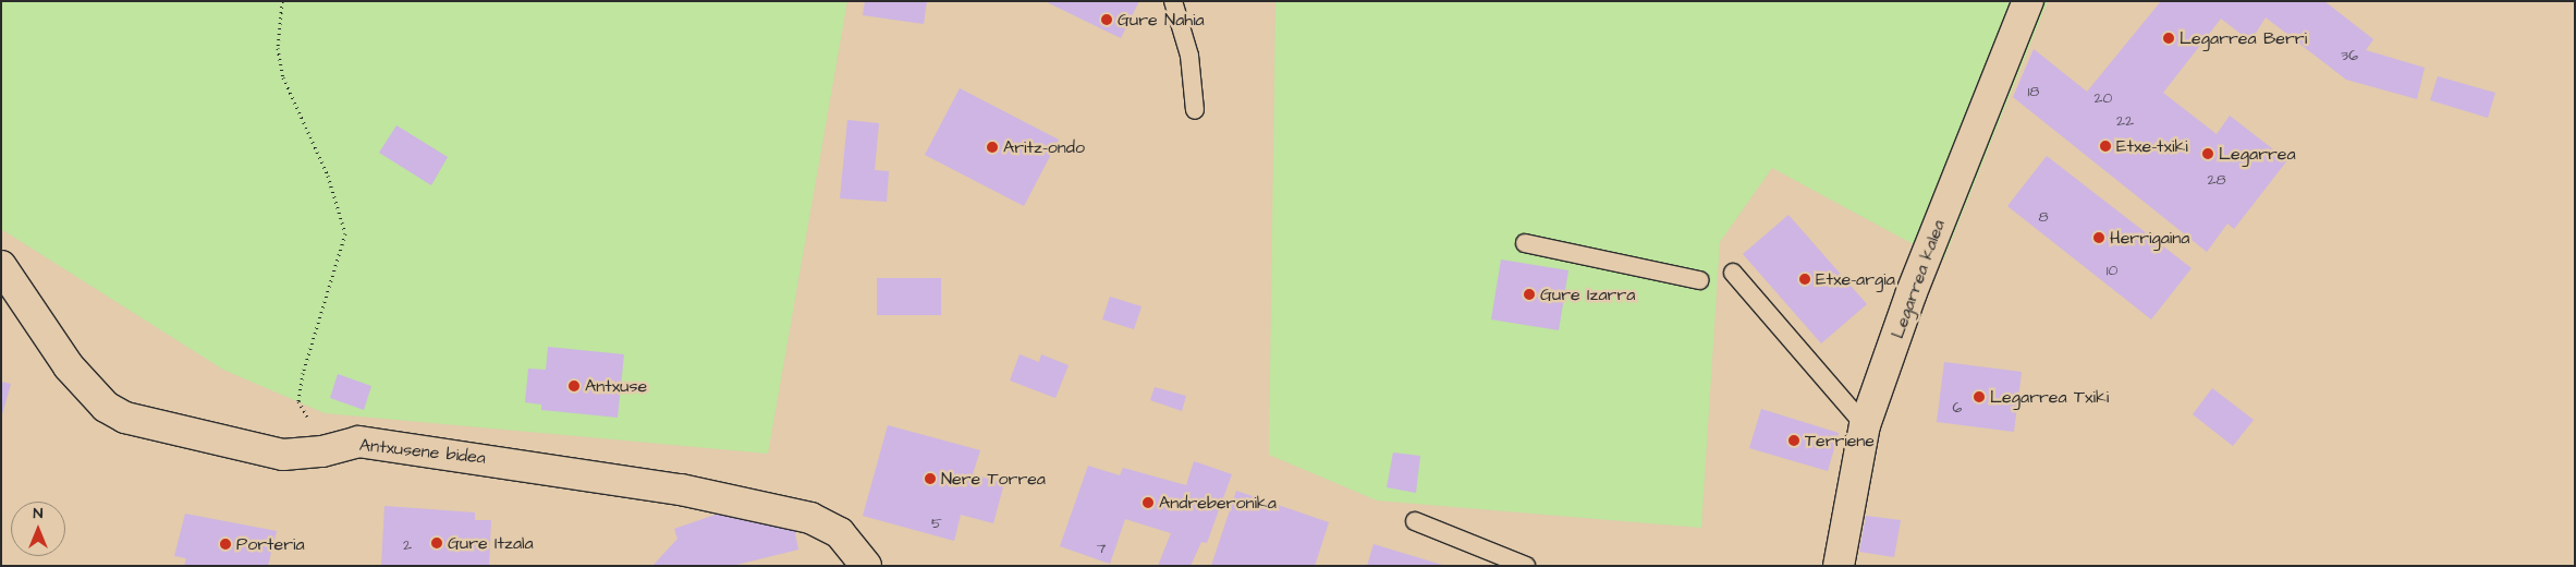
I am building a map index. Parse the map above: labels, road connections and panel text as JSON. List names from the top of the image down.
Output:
{
  "streets": {
    "street": ["Legarrea kalea", "Antxusene bidea"]
  },
  "places": [
    "Gure Nahia",
    "Legarrea Berri",
    "Etxe-txiki",
    "Aritz-ondo",
    "Legarrea",
    "Herrigaina",
    "Etxe-argia",
    "Gure Izarra",
    "Antxuse",
    "Legarrea Txiki",
    "Terriene",
    "Nere Torrea",
    "Andreberonika",
    "Gure Itzala",
    "Porteria"
  ],
  "house_numbers": [
    "36",
    "18",
    "20",
    "22",
    "28",
    "8",
    "10",
    "6",
    "5",
    "2",
    "7"
  ],
  "north": "top"
}
